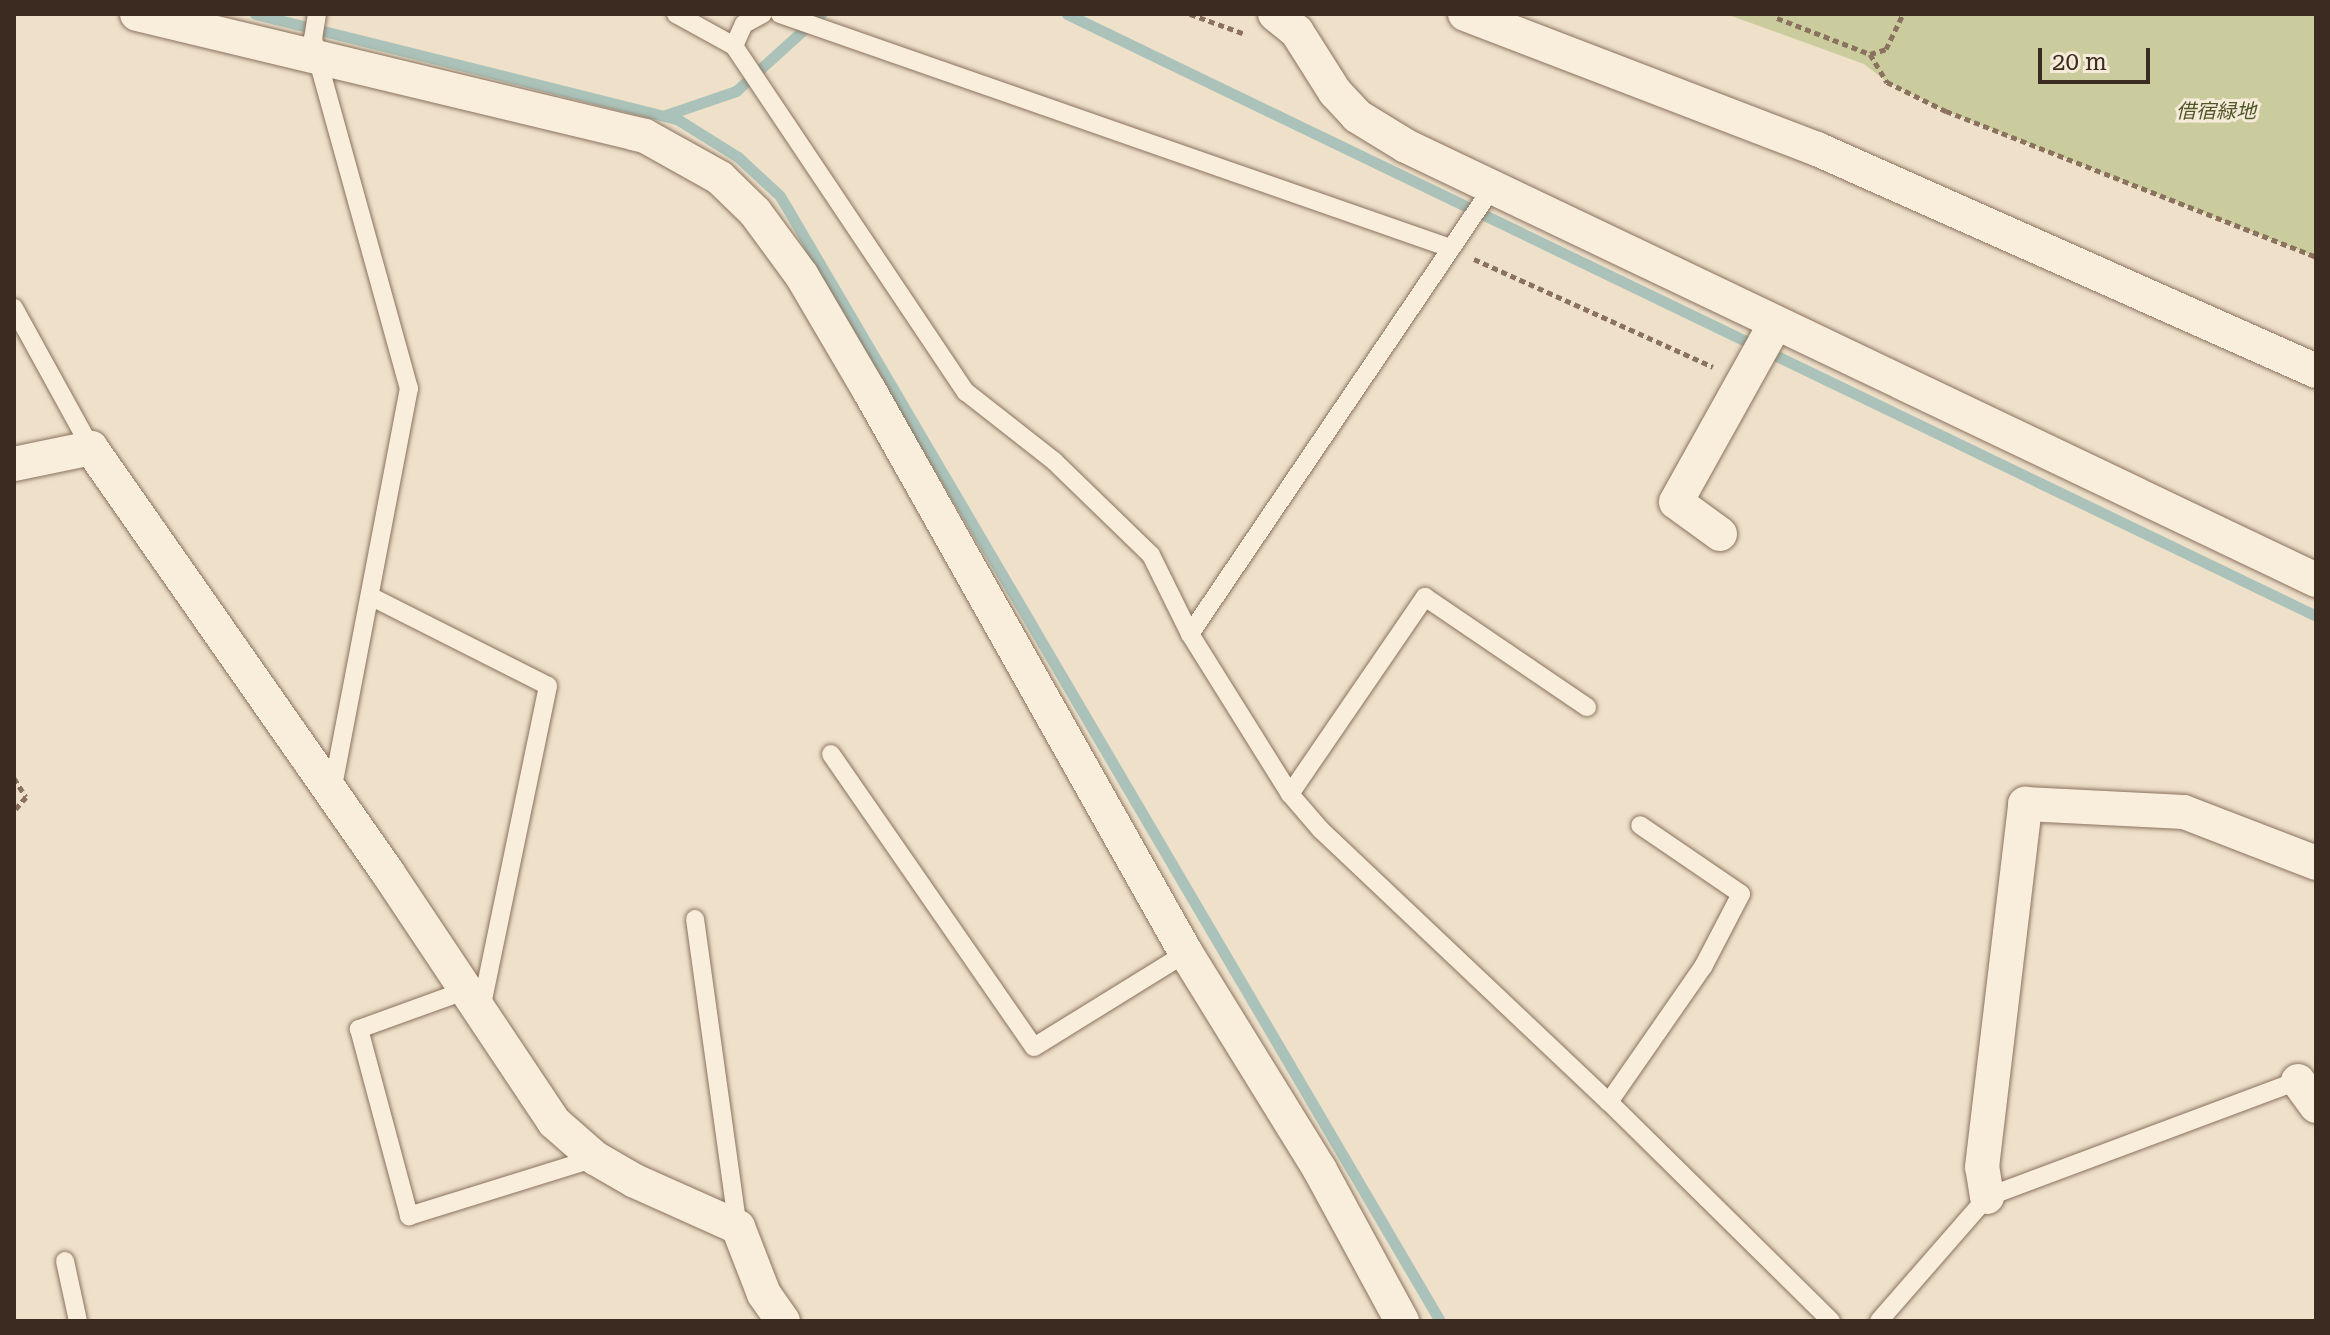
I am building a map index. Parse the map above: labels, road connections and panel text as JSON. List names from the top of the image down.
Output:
{
  "parks": ["借宿緑地"],
  "scale_bar": "20 m"
}
